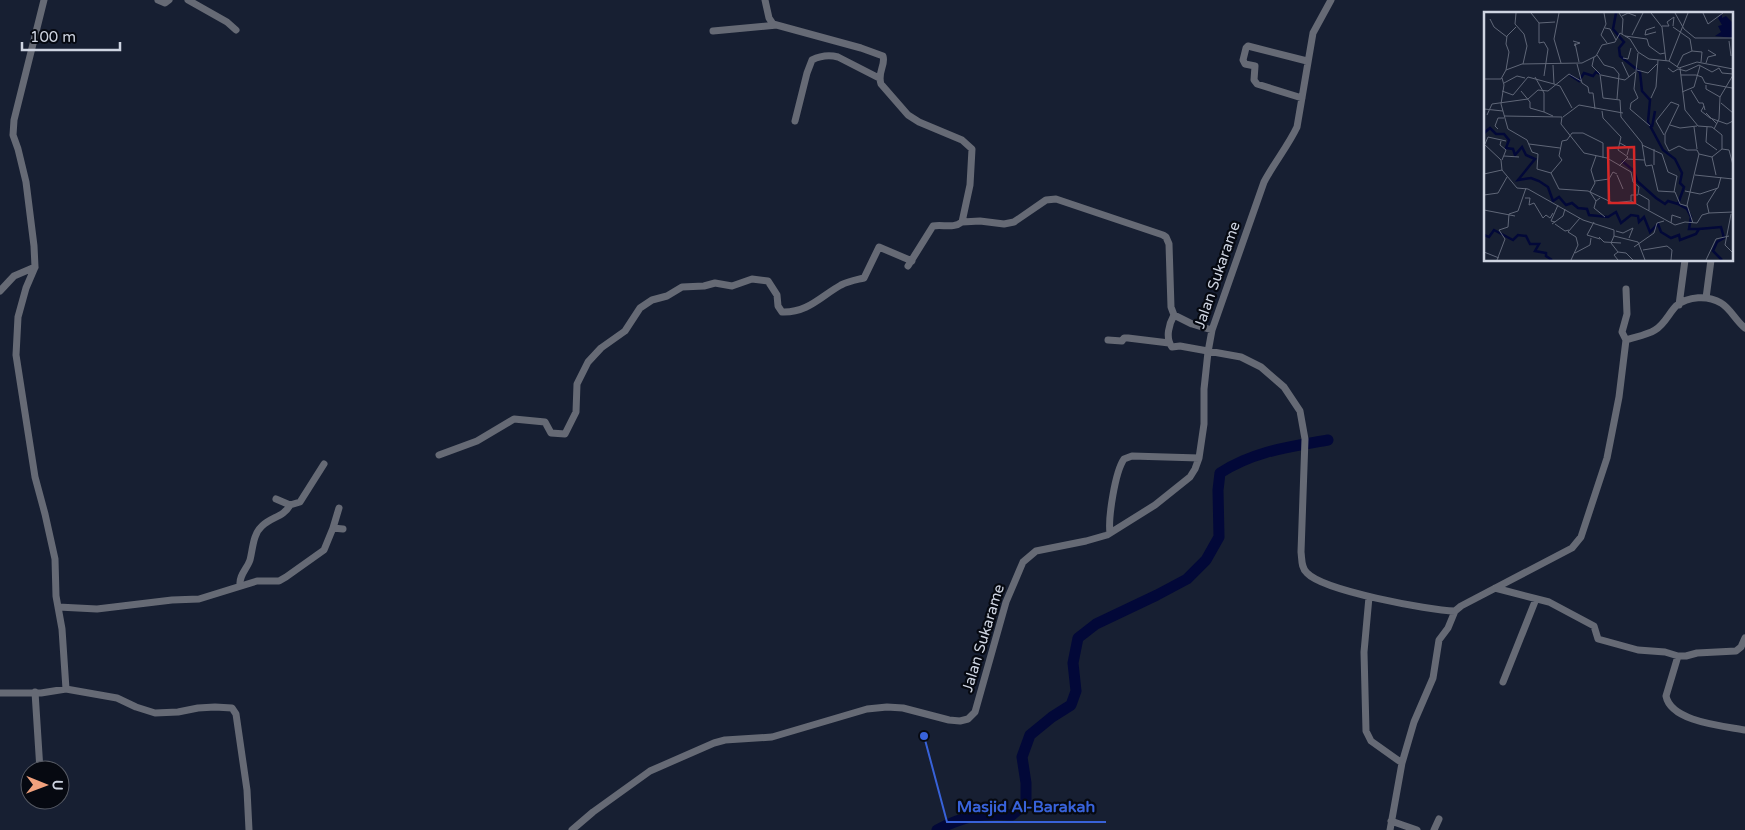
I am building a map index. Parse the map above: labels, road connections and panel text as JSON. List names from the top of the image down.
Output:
{
  "streets": {
    "street": ["Jalan Sukarame"]
  },
  "places": ["Masjid Al-Barakah"],
  "scale_bar": "100 m",
  "north": "right"
}
